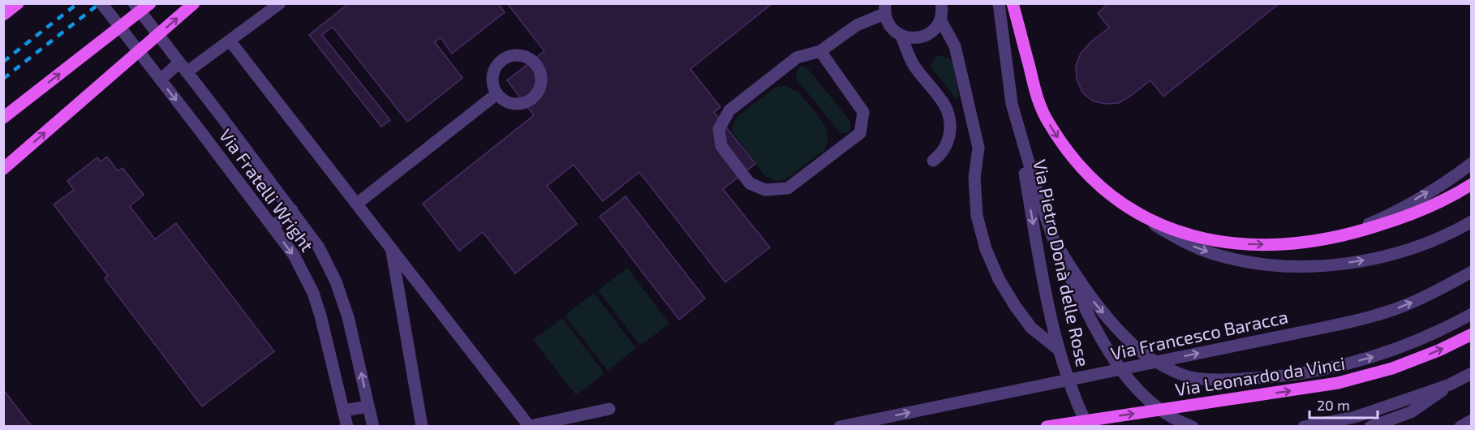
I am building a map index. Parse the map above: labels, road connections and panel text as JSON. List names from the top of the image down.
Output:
{
  "streets": {
    "main road": ["Via Leonardo da Vinci"],
    "street": ["Via Fratelli Wright", "Via Pietro Donà delle Rose", "Via Francesco Baracca"]
  },
  "one_way": ["Via Leonardo da Vinci"],
  "scale_bar": "20 m"
}
